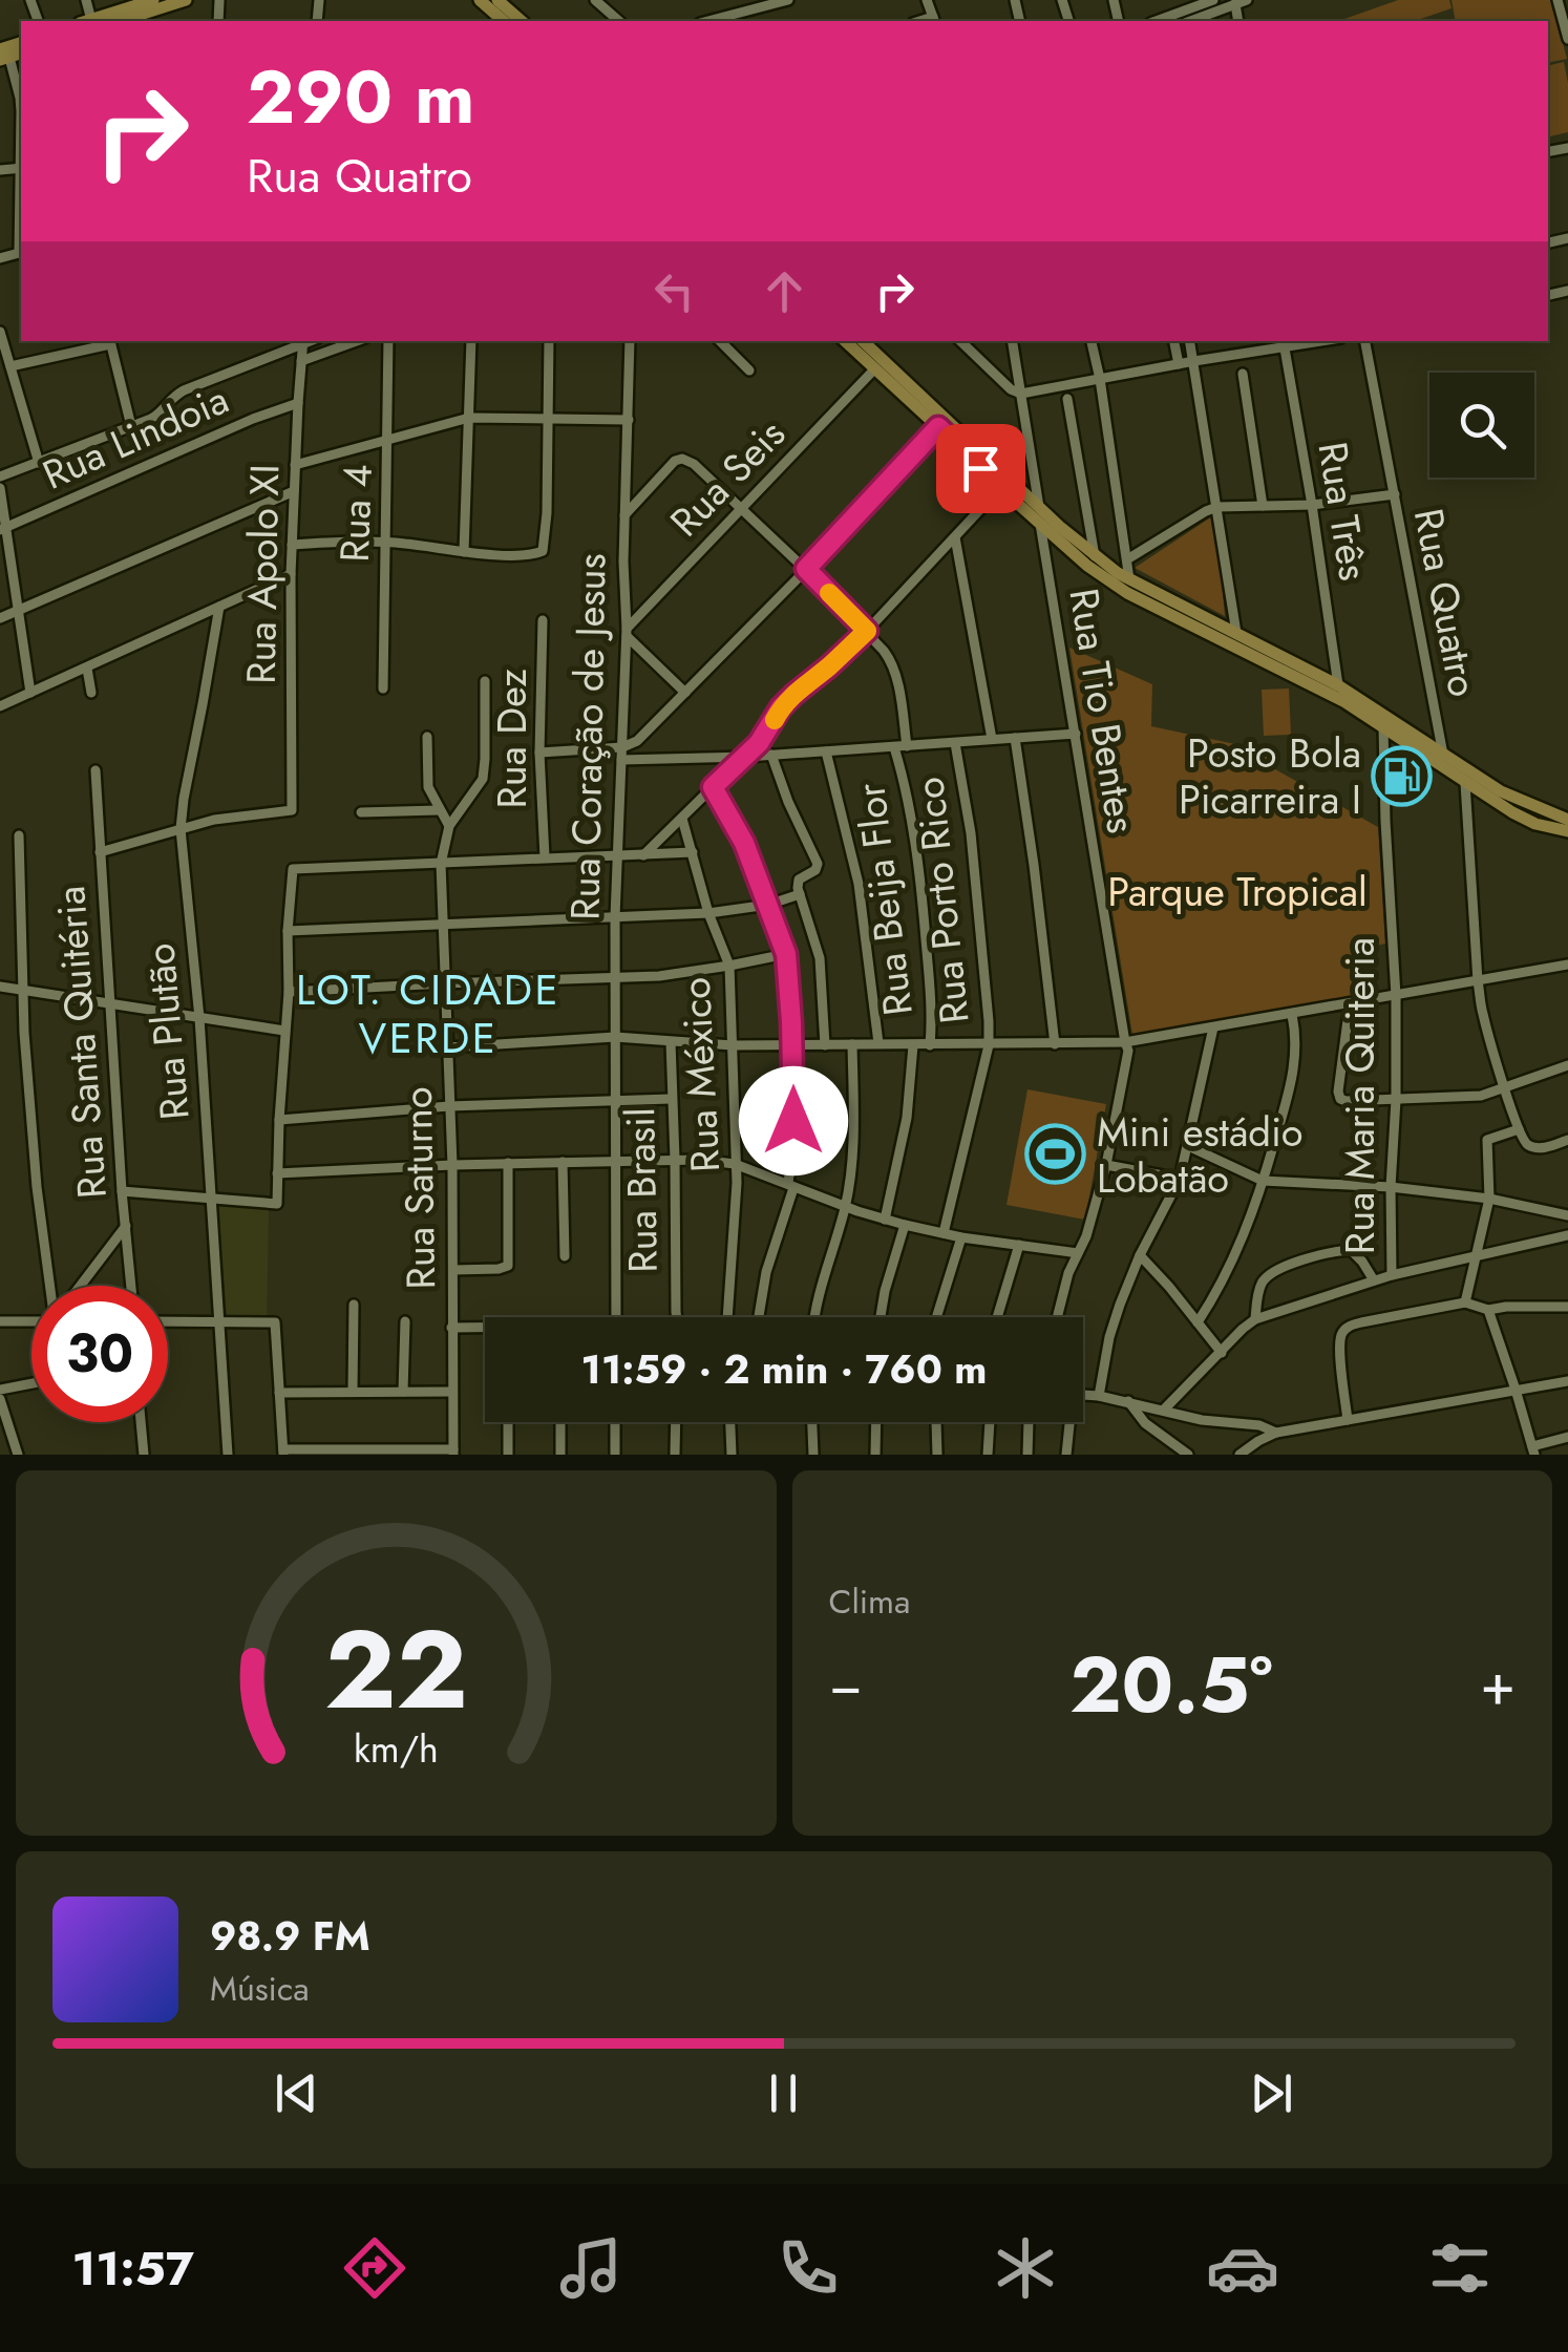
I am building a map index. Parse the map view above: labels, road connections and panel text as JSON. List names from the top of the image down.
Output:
{
  "streets": {
    "street": [
      "Rua Lindoia",
      "Rua Seis",
      "Rua Três",
      "Rua 4",
      "Rua Apolo XI",
      "Rua Quatro",
      "Rua Tio Bentes",
      "Rua Coração de Jesus",
      "Rua Dez",
      "Rua Beija Flor",
      "Rua Porto Rico",
      "Rua Plutão",
      "Rua Santa Quitéria",
      "Rua México",
      "Rua Maria Quiteria",
      "Rua Saturno",
      "Rua Brasil"
    ]
  },
  "crossings": [
    ["Rua Lindoia", "Rua Apolo XI"],
    ["Rua Seis", "Rua Coração de Jesus"],
    ["Rua Apolo XI", "Rua Plutão"],
    ["Rua Coração de Jesus", "Rua Saturno"]
  ],
  "districts": ["LOT. CIDADE VERDE"],
  "parks": ["Parque Tropical"],
  "places": {
    "fuel station": ["Posto Bola Picarreira I"],
    "sports": ["Mini estádio Lobatão"]
  },
  "page": {
    "turn": ["290 m", "Rua Quatro"],
    "limit": "30",
    "trip": "11:59 · 2 min · 760 m",
    "tile": "Clima",
    "heat": ["−", "20.5°", "+"],
    "song": ["98.9 FM", "Música"],
    "tabs": "11:57",
    "gauge": ["22", "km/h"]
  }
}
